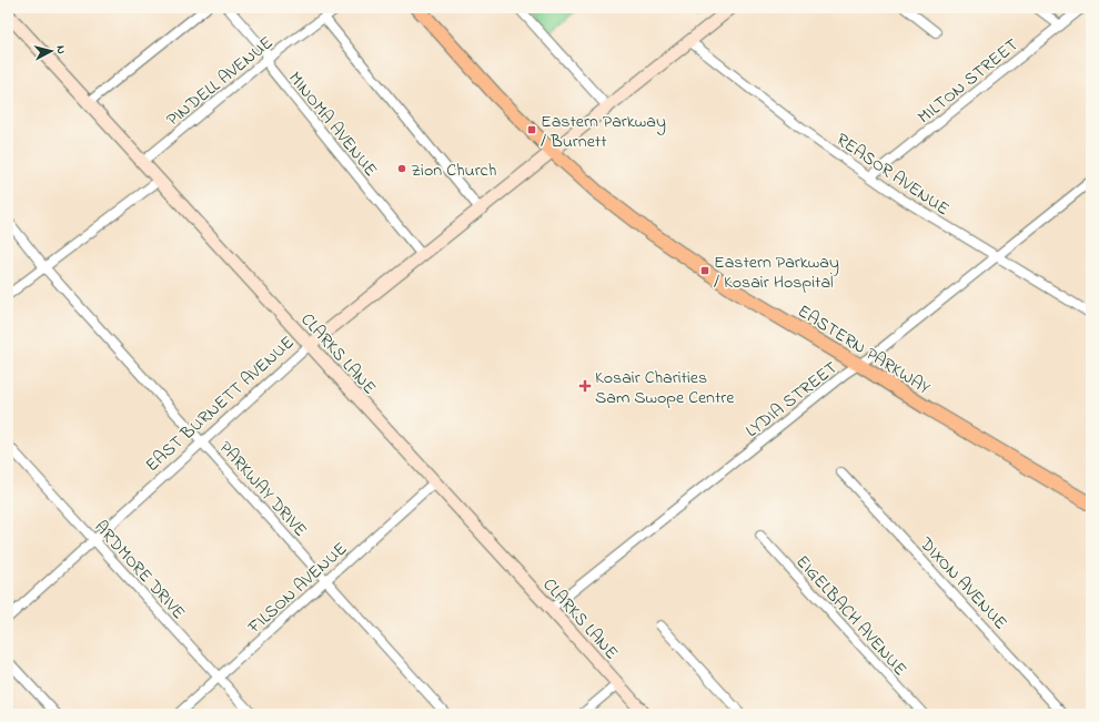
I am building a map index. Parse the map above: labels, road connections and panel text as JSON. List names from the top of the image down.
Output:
{
  "streets": {
    "main road": ["EASTERN PARKWAY"],
    "street": [
      "PINDELL AVENUE",
      "MILTON STREET",
      "MINOMA AVENUE",
      "REASOR AVENUE",
      "CLARKS LANE",
      "LYDIA STREET",
      "EAST BURNETT AVENUE",
      "PARKWAY DRIVE",
      "ARDMORE DRIVE",
      "DIXON AVENUE",
      "FILSON AVENUE",
      "EIGELBACH AVENUE"
    ]
  },
  "crossings": [
    ["PINDELL AVENUE", "MINOMA AVENUE"],
    ["PINDELL AVENUE", "CLARKS LANE"],
    ["MILTON STREET", "REASOR AVENUE"],
    ["MINOMA AVENUE", "EAST BURNETT AVENUE"],
    ["REASOR AVENUE", "LYDIA STREET"],
    ["REASOR AVENUE", "EAST BURNETT AVENUE"],
    ["EASTERN PARKWAY", "LYDIA STREET"],
    ["EASTERN PARKWAY", "EAST BURNETT AVENUE"],
    ["CLARKS LANE", "LYDIA STREET"],
    ["CLARKS LANE", "EAST BURNETT AVENUE"],
    ["CLARKS LANE", "FILSON AVENUE"],
    ["EAST BURNETT AVENUE", "PARKWAY DRIVE"],
    ["EAST BURNETT AVENUE", "ARDMORE DRIVE"],
    ["PARKWAY DRIVE", "FILSON AVENUE"],
    ["ARDMORE DRIVE", "FILSON AVENUE"]
  ],
  "places": {
    "transit": ["Eastern Parkway / Burnett", "Eastern Parkway / Kosair Hospital"],
    "other": ["Zion Church"],
    "health": ["Kosair Charities Sam Swope Centre"]
  },
  "north": "right"
}
